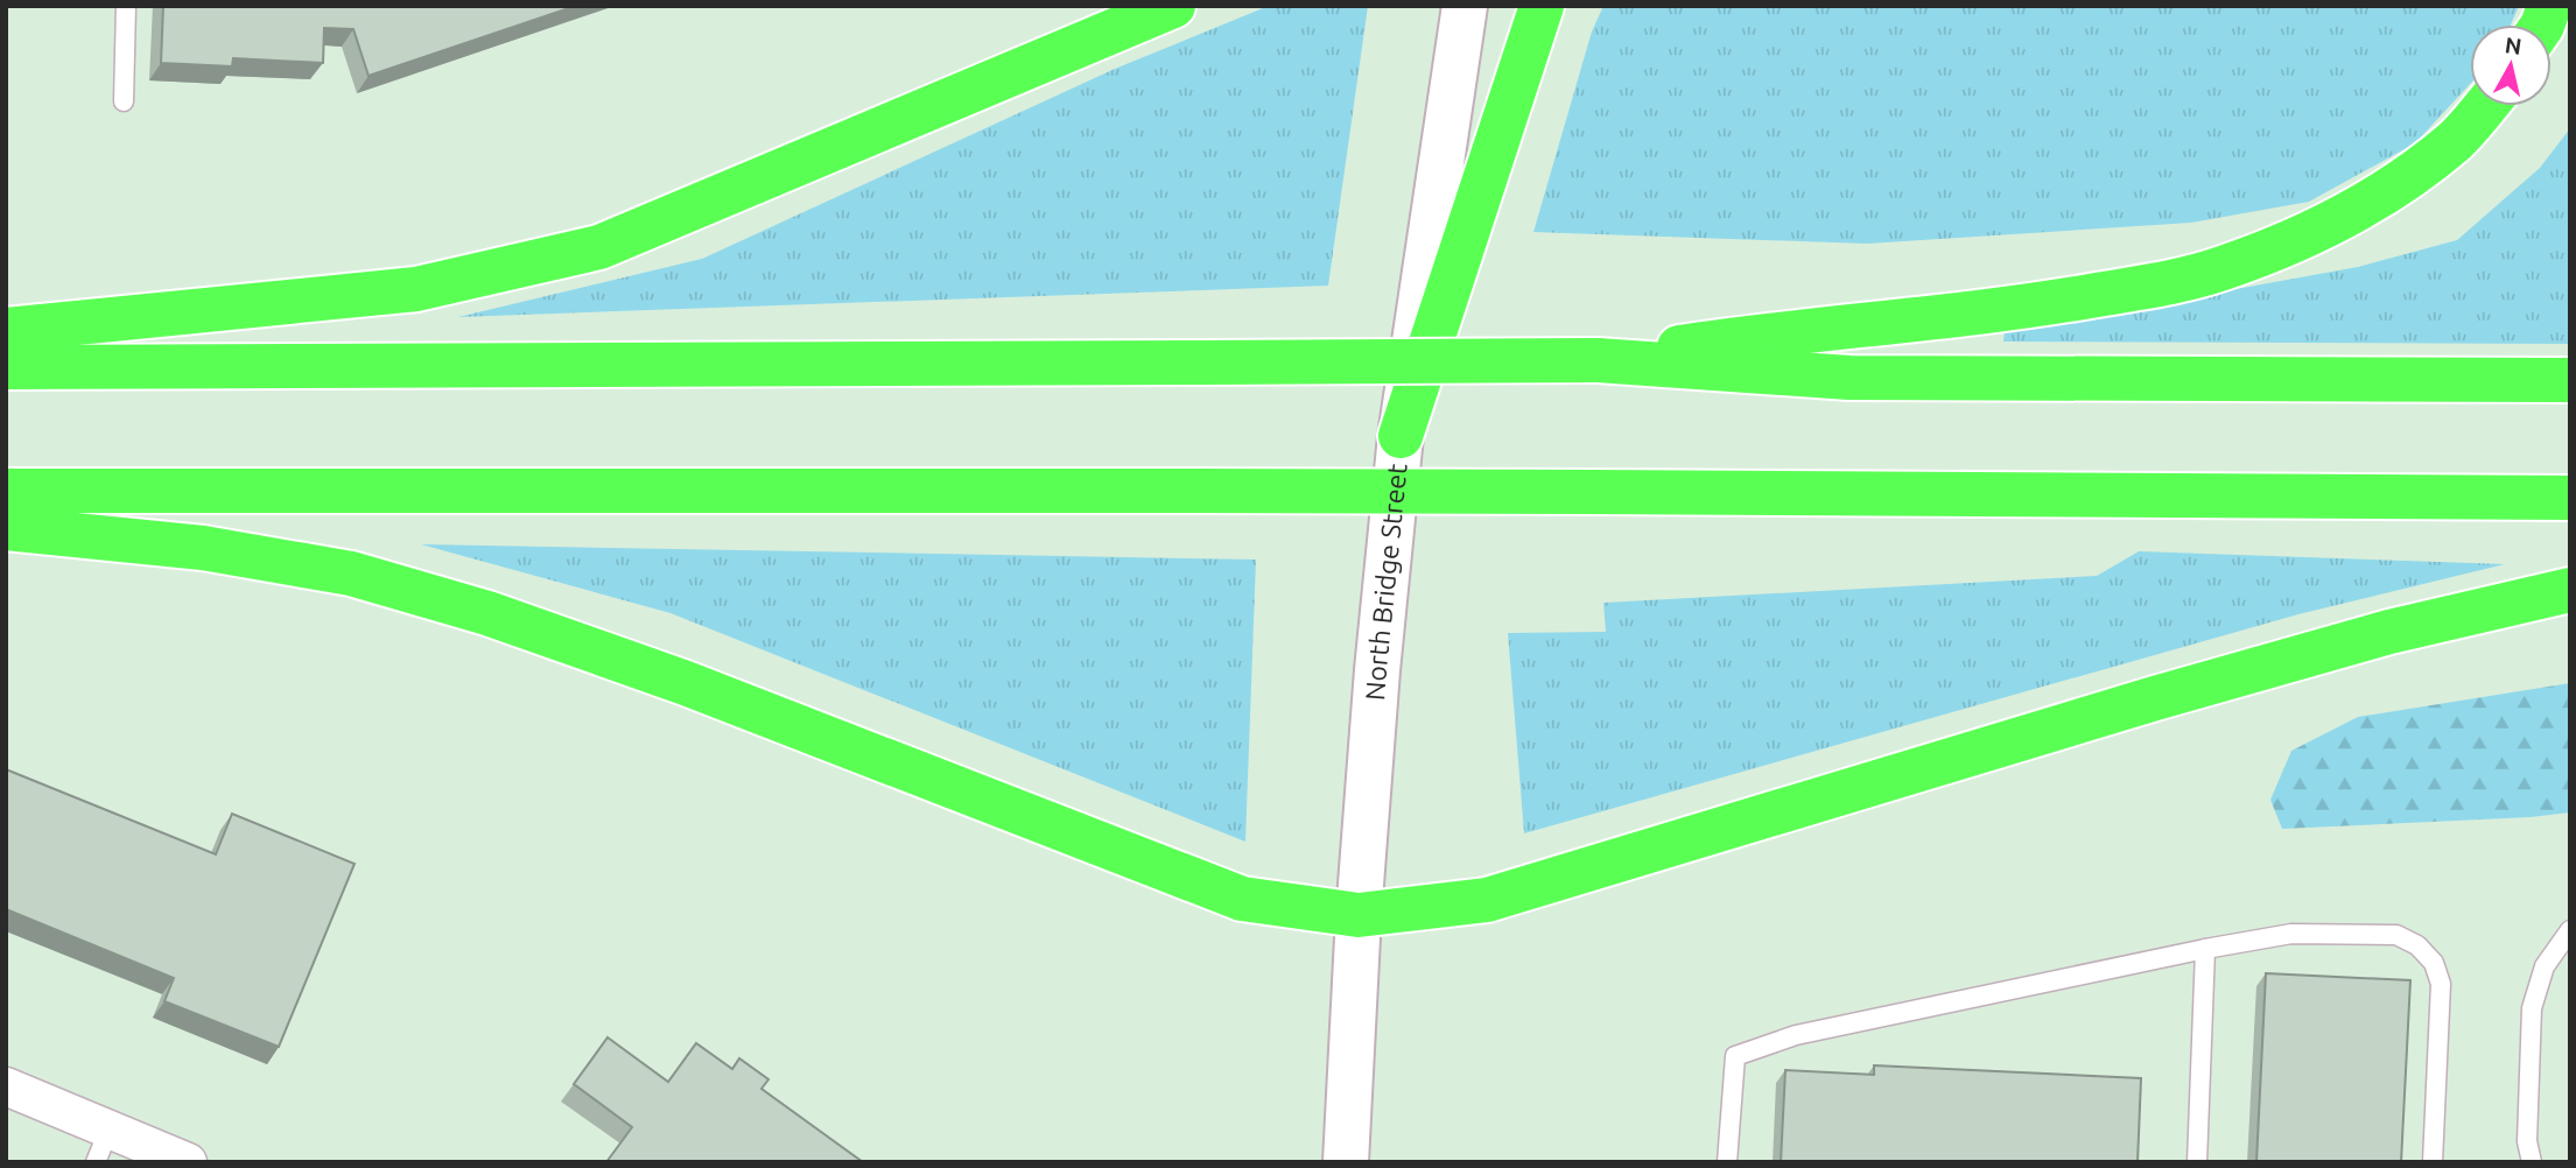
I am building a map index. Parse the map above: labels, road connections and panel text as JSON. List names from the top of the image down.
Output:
{
  "streets": {
    "main road": ["North Bridge Street"]
  },
  "north": "top"
}
